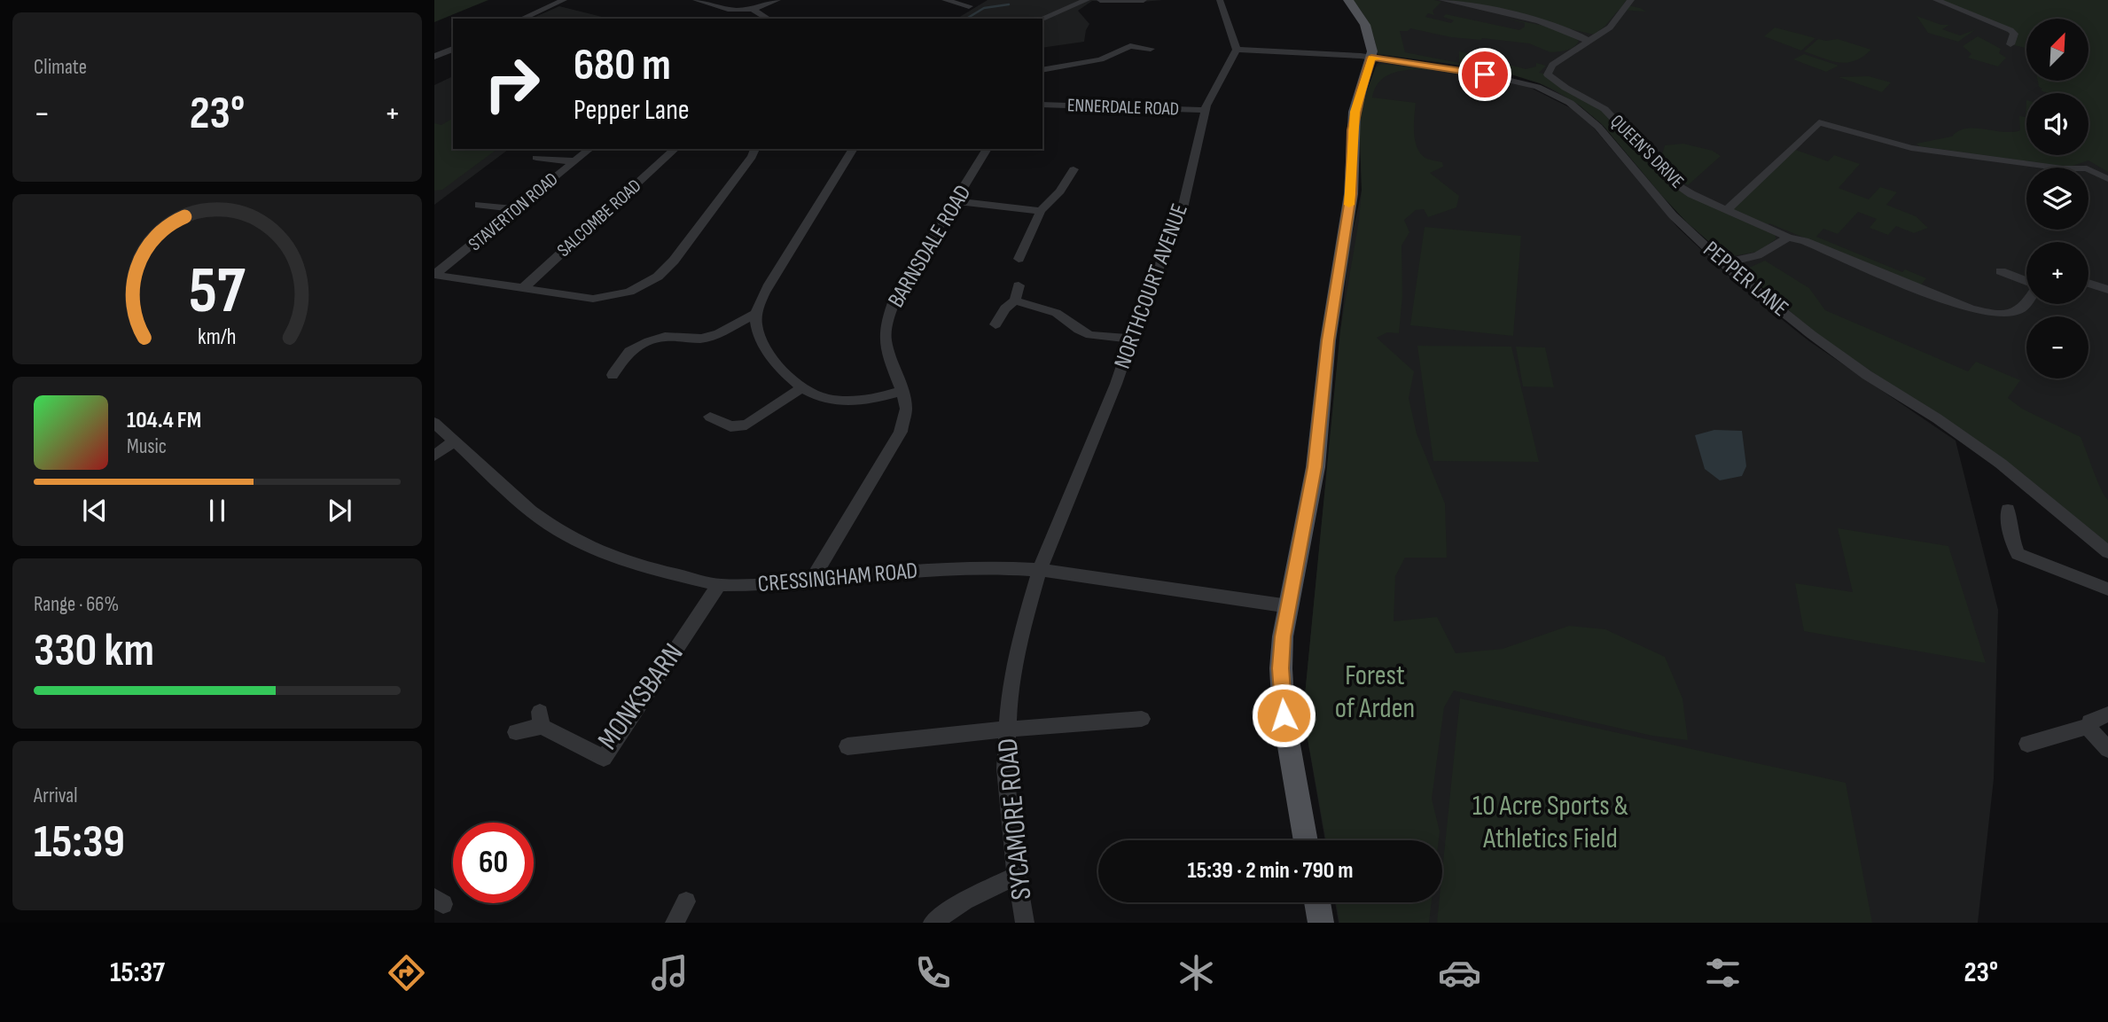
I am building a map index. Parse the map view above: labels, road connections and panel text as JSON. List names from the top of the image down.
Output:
{
  "streets": {
    "street": [
      "ENNERDALE ROAD",
      "QUEEN'S DRIVE",
      "STAVERTON ROAD",
      "SALCOMBE ROAD",
      "BARNSDALE ROAD",
      "PEPPER LANE",
      "NORTHCOURT AVENUE",
      "CRESSINGHAM ROAD",
      "MONKSBARN",
      "SYCAMORE ROAD"
    ]
  },
  "crossings": [
    ["ENNERDALE ROAD", "NORTHCOURT AVENUE"],
    ["STAVERTON ROAD", "SALCOMBE ROAD"],
    ["BARNSDALE ROAD", "CRESSINGHAM ROAD"],
    ["PEPPER LANE", "NORTHCOURT AVENUE"],
    ["NORTHCOURT AVENUE", "CRESSINGHAM ROAD"],
    ["NORTHCOURT AVENUE", "SYCAMORE ROAD"],
    ["CRESSINGHAM ROAD", "MONKSBARN"],
    ["CRESSINGHAM ROAD", "SYCAMORE ROAD"]
  ],
  "parks": ["Forest of Arden", "10 Acre Sports & Athletics Field"],
  "north": "top right",
  "page": {
    "tile": [
      "Climate",
      ["Range · 66%", "330 km"],
      ["Arrival", "15:39"]
    ],
    "map_buttons": ["+", "−"],
    "turn": ["680 m", "Pepper Lane"],
    "heat": ["−", "23°", "+"],
    "song": ["104.4 FM", "Music"],
    "limit": "60",
    "trip": "15:39 · 2 min · 790 m",
    "tabs": ["15:37", "23°"],
    "gauge": ["57", "km/h"]
  }
}
